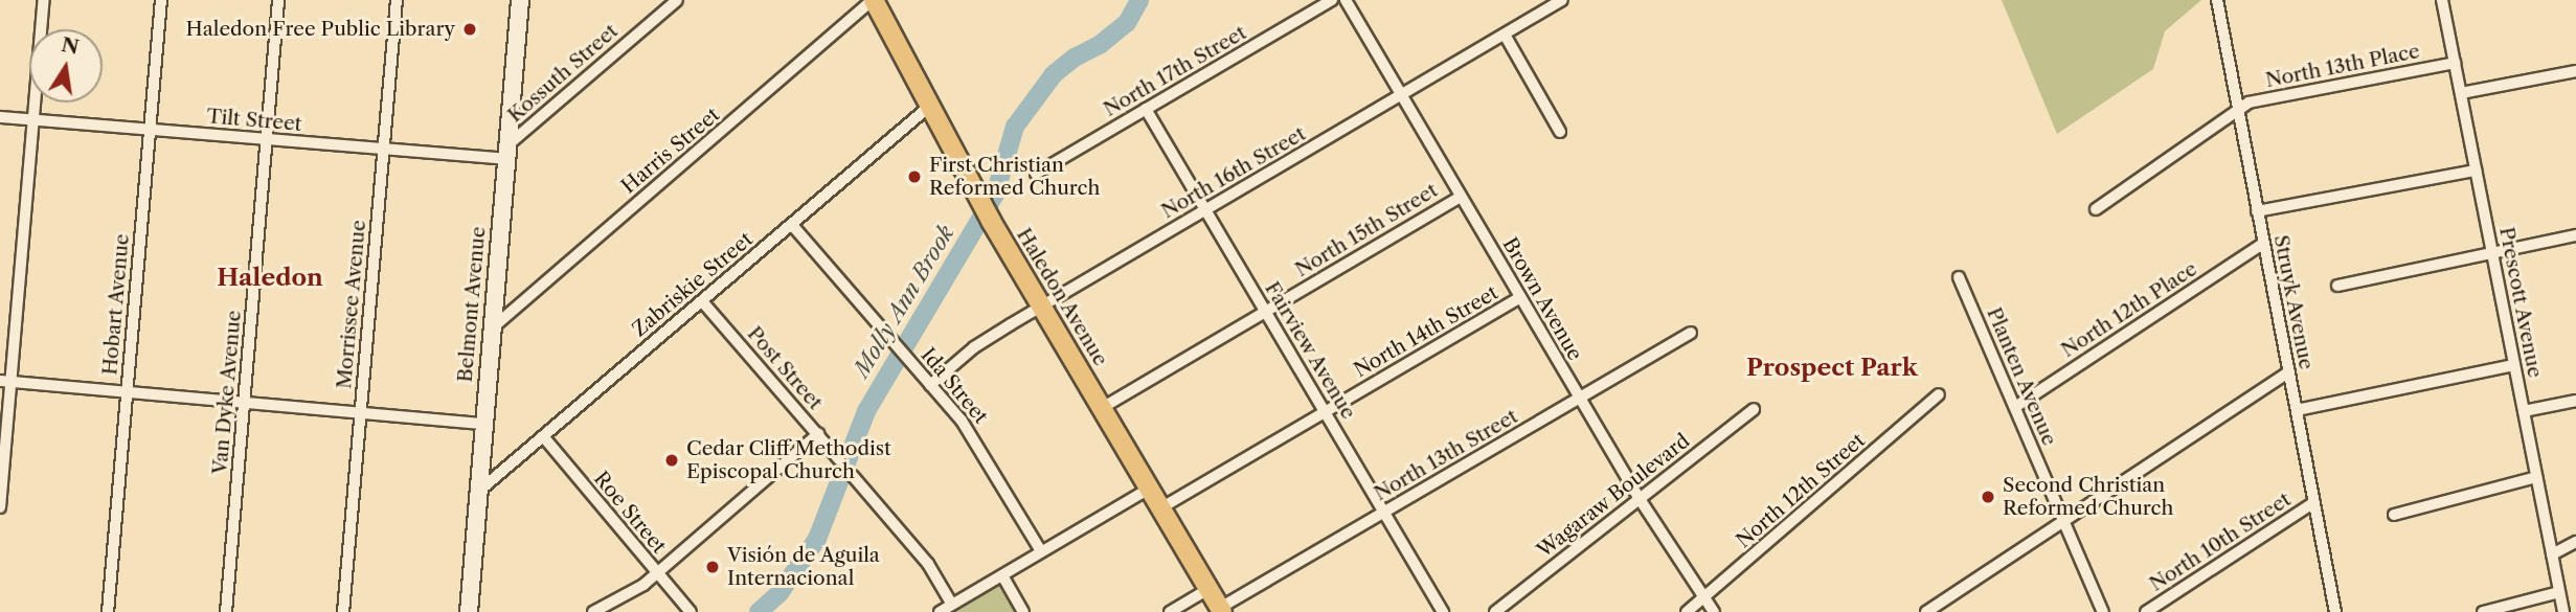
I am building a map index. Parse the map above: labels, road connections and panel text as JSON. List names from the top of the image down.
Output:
{
  "streets": {
    "main road": ["Haledon Avenue", "Belmont Avenue"],
    "street": [
      "North 13th Place",
      "North 17th Street",
      "Kossuth Street",
      "Tilt Street",
      "Harris Street",
      "North 16th Street",
      "North 15th Street",
      "Zabriskie Street",
      "Brown Avenue",
      "Struyk Avenue",
      "Prescott Avenue",
      "Hobart Avenue",
      "Morrissee Avenue",
      "North 12th Place",
      "North 14th Street",
      "Fairview Avenue",
      "Post Street",
      "Planten Avenue",
      "Ida Street",
      "Van Dyke Avenue",
      "North 13th Street",
      "North 12th Street",
      "Wagaraw Boulevard",
      "Roe Street",
      "North 10th Street"
    ]
  },
  "crossings": [
    ["North 13th Place", "Struyk Avenue"],
    ["North 13th Place", "Prescott Avenue"],
    ["North 17th Street", "Fairview Avenue"],
    ["Kossuth Street", "Tilt Street"],
    ["Kossuth Street", "Belmont Avenue"],
    ["Tilt Street", "Hobart Avenue"],
    ["Tilt Street", "Morrissee Avenue"],
    ["Tilt Street", "Belmont Avenue"],
    ["Tilt Street", "Van Dyke Avenue"],
    ["Harris Street", "Haledon Avenue"],
    ["Harris Street", "Belmont Avenue"],
    ["North 16th Street", "Haledon Avenue"],
    ["North 16th Street", "Brown Avenue"],
    ["North 16th Street", "Fairview Avenue"],
    ["North 16th Street", "Ida Street"],
    ["North 15th Street", "Haledon Avenue"],
    ["North 15th Street", "Brown Avenue"],
    ["North 15th Street", "Fairview Avenue"],
    ["Zabriskie Street", "Haledon Avenue"],
    ["Zabriskie Street", "Belmont Avenue"],
    ["Zabriskie Street", "Post Street"],
    ["Zabriskie Street", "Ida Street"],
    ["Zabriskie Street", "Roe Street"],
    ["Haledon Avenue", "North 14th Street"],
    ["Haledon Avenue", "North 13th Street"],
    ["Brown Avenue", "North 14th Street"],
    ["Brown Avenue", "North 13th Street"],
    ["Brown Avenue", "North 12th Street"],
    ["Brown Avenue", "Wagaraw Boulevard"],
    ["Struyk Avenue", "North 12th Place"],
    ["Struyk Avenue", "North 10th Street"],
    ["North 12th Place", "Planten Avenue"],
    ["North 14th Street", "Fairview Avenue"],
    ["Fairview Avenue", "North 13th Street"]
  ],
  "districts": ["Haledon", "Prospect Park"],
  "water": ["Molly Ann Brook"],
  "places": [
    "Haledon Free Public Library",
    "First Christian Reformed Church",
    "Cedar Cliff Methodist Episcopal Church",
    "Second Christian Reformed Church",
    "Visión de Aguila Internacional"
  ],
  "north": "top"
}
